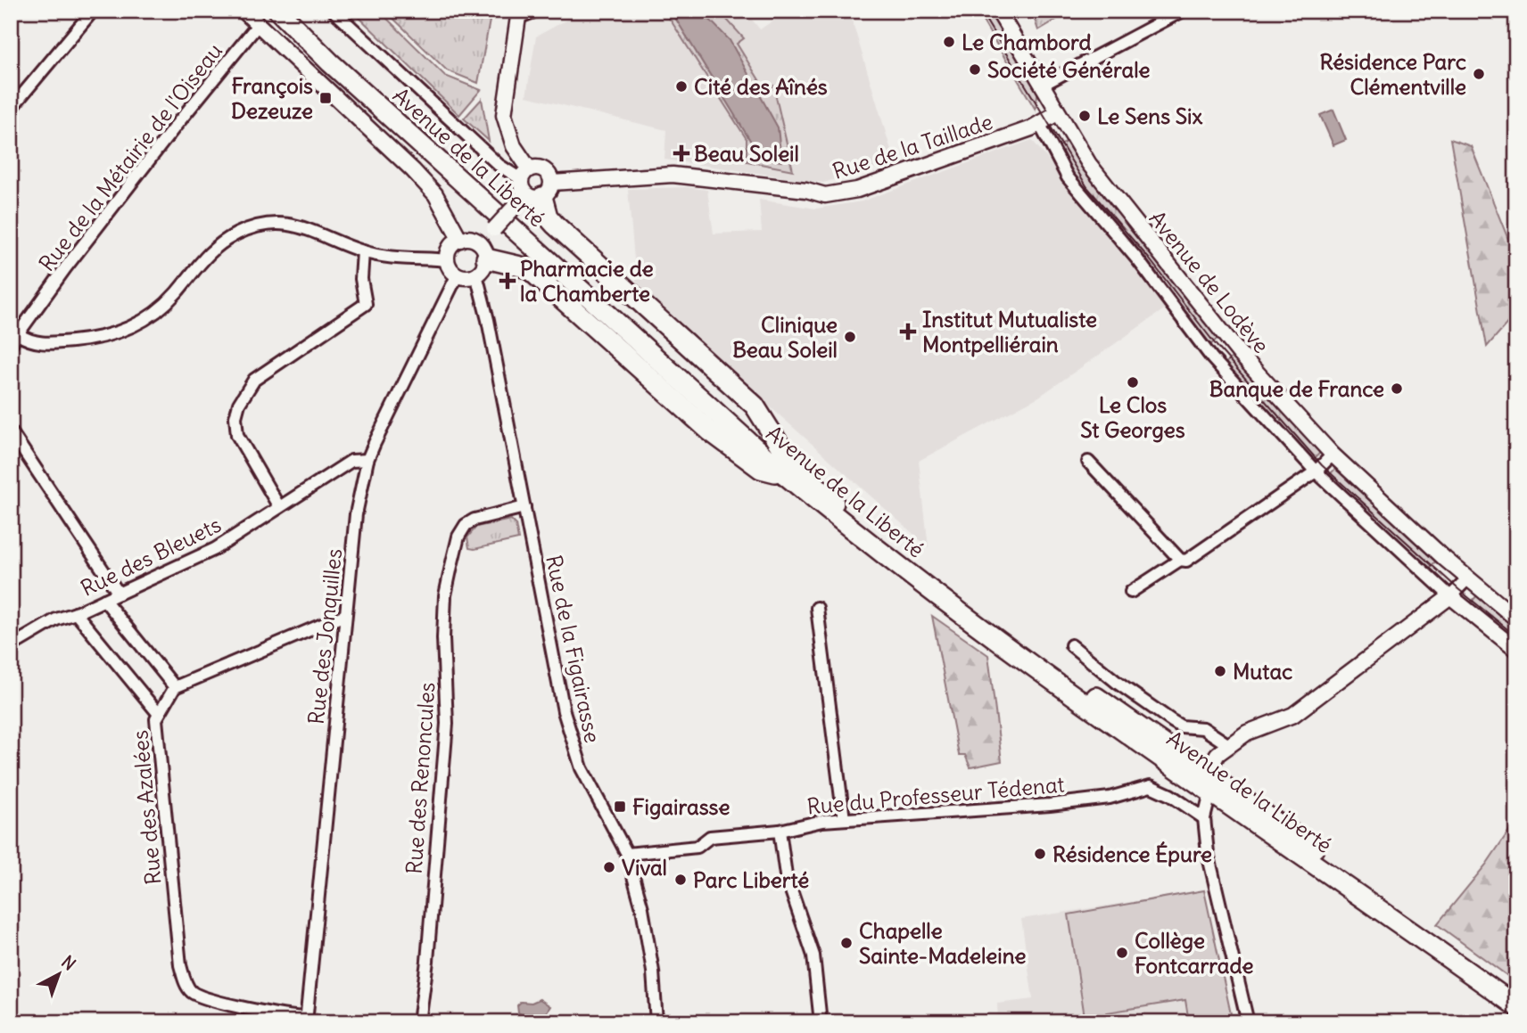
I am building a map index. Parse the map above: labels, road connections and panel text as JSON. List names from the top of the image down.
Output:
{
  "streets": {
    "main road": ["Avenue de la Liberté"],
    "street": [
      "Rue de la Taillade",
      "Rue de la Métairie de l'Oiseau",
      "Avenue de Lodève",
      "Rue des Bleuets",
      "Rue des Jonquilles",
      "Rue de la Figairasse",
      "Rue des Renoncules",
      "Rue du Professeur Tédenat",
      "Rue des Azalées"
    ]
  },
  "crossings": [
    ["Rue de la Taillade", "Avenue de Lodève"],
    ["Rue des Bleuets", "Rue des Jonquilles"],
    ["Rue des Jonquilles", "Rue de la Figairasse"],
    ["Rue des Jonquilles", "Rue des Azalées"],
    ["Rue de la Figairasse", "Rue des Renoncules"],
    ["Rue de la Figairasse", "Rue du Professeur Tédenat"]
  ],
  "places": {
    "other": [
      "Le Chambord",
      "Société Générale",
      "Résidence Parc Clémentville",
      "Cité des Aînés",
      "Le Sens Six",
      "Clinique Beau Soleil",
      "Le Clos St Georges",
      "Banque de France",
      "Mutac",
      "Résidence Épure",
      "Vival",
      "Parc Liberté",
      "Chapelle Sainte-Madeleine",
      "Collège Fontcarrade"
    ],
    "transit": ["François Dezeuze", "Figairasse"],
    "health": ["Beau Soleil", "Pharmacie de la Chamberte", "Institut Mutualiste Montpelliérain"]
  },
  "north": "top right"
}
